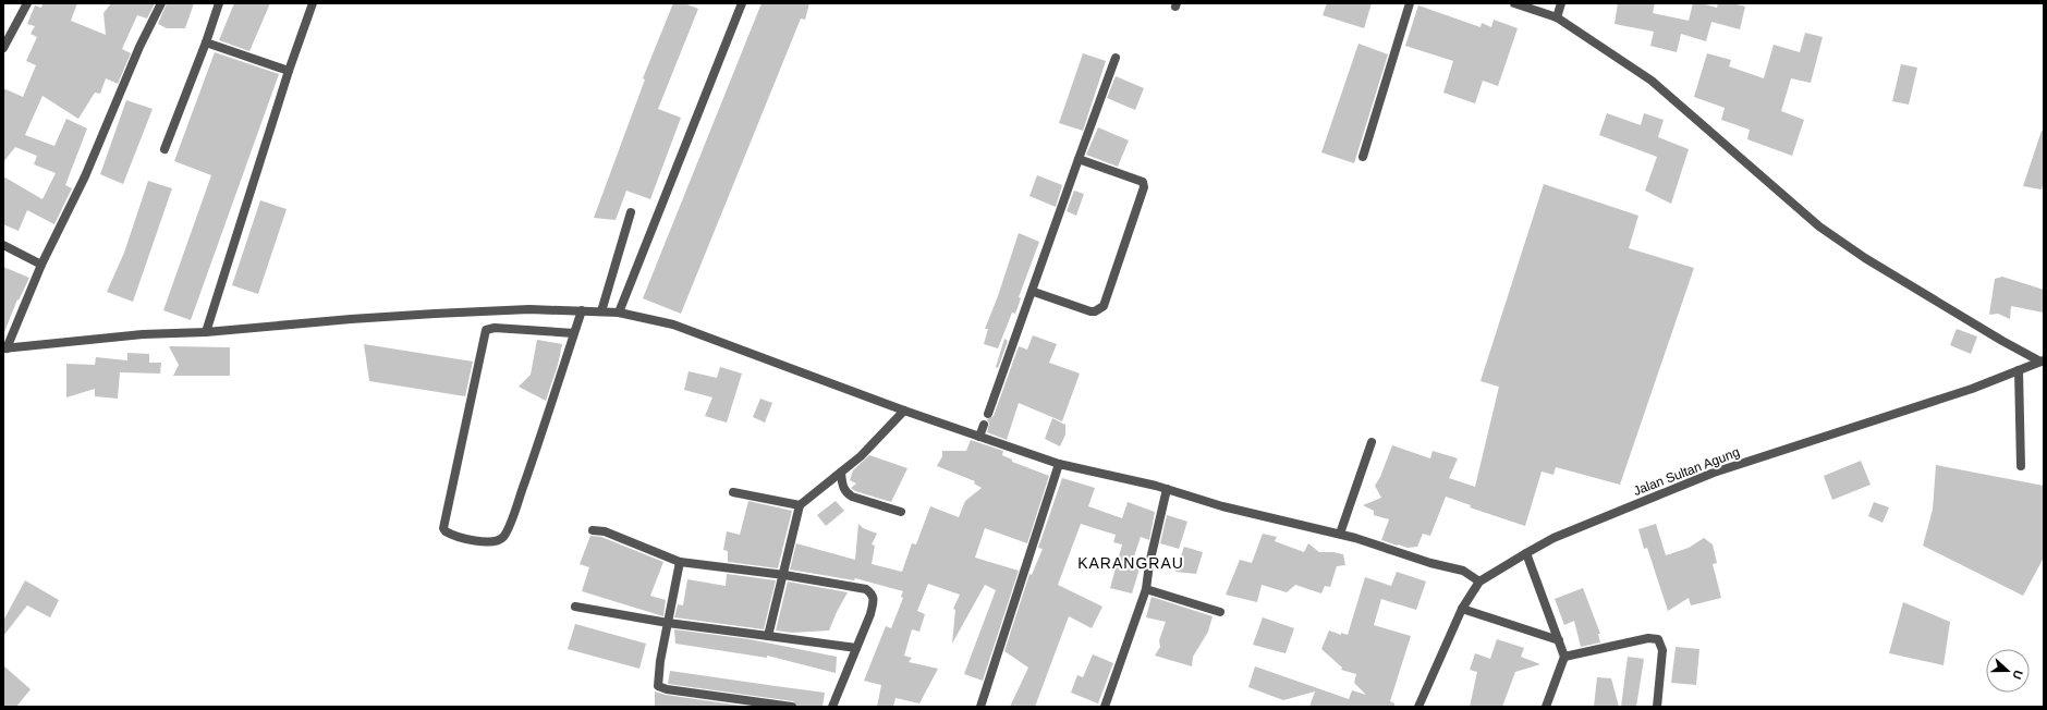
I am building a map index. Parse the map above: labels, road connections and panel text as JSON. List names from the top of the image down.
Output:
{
  "streets": {
    "street": ["Jalan Sultan Agung"]
  },
  "districts": ["KARANGRAU"],
  "north": "right"
}
